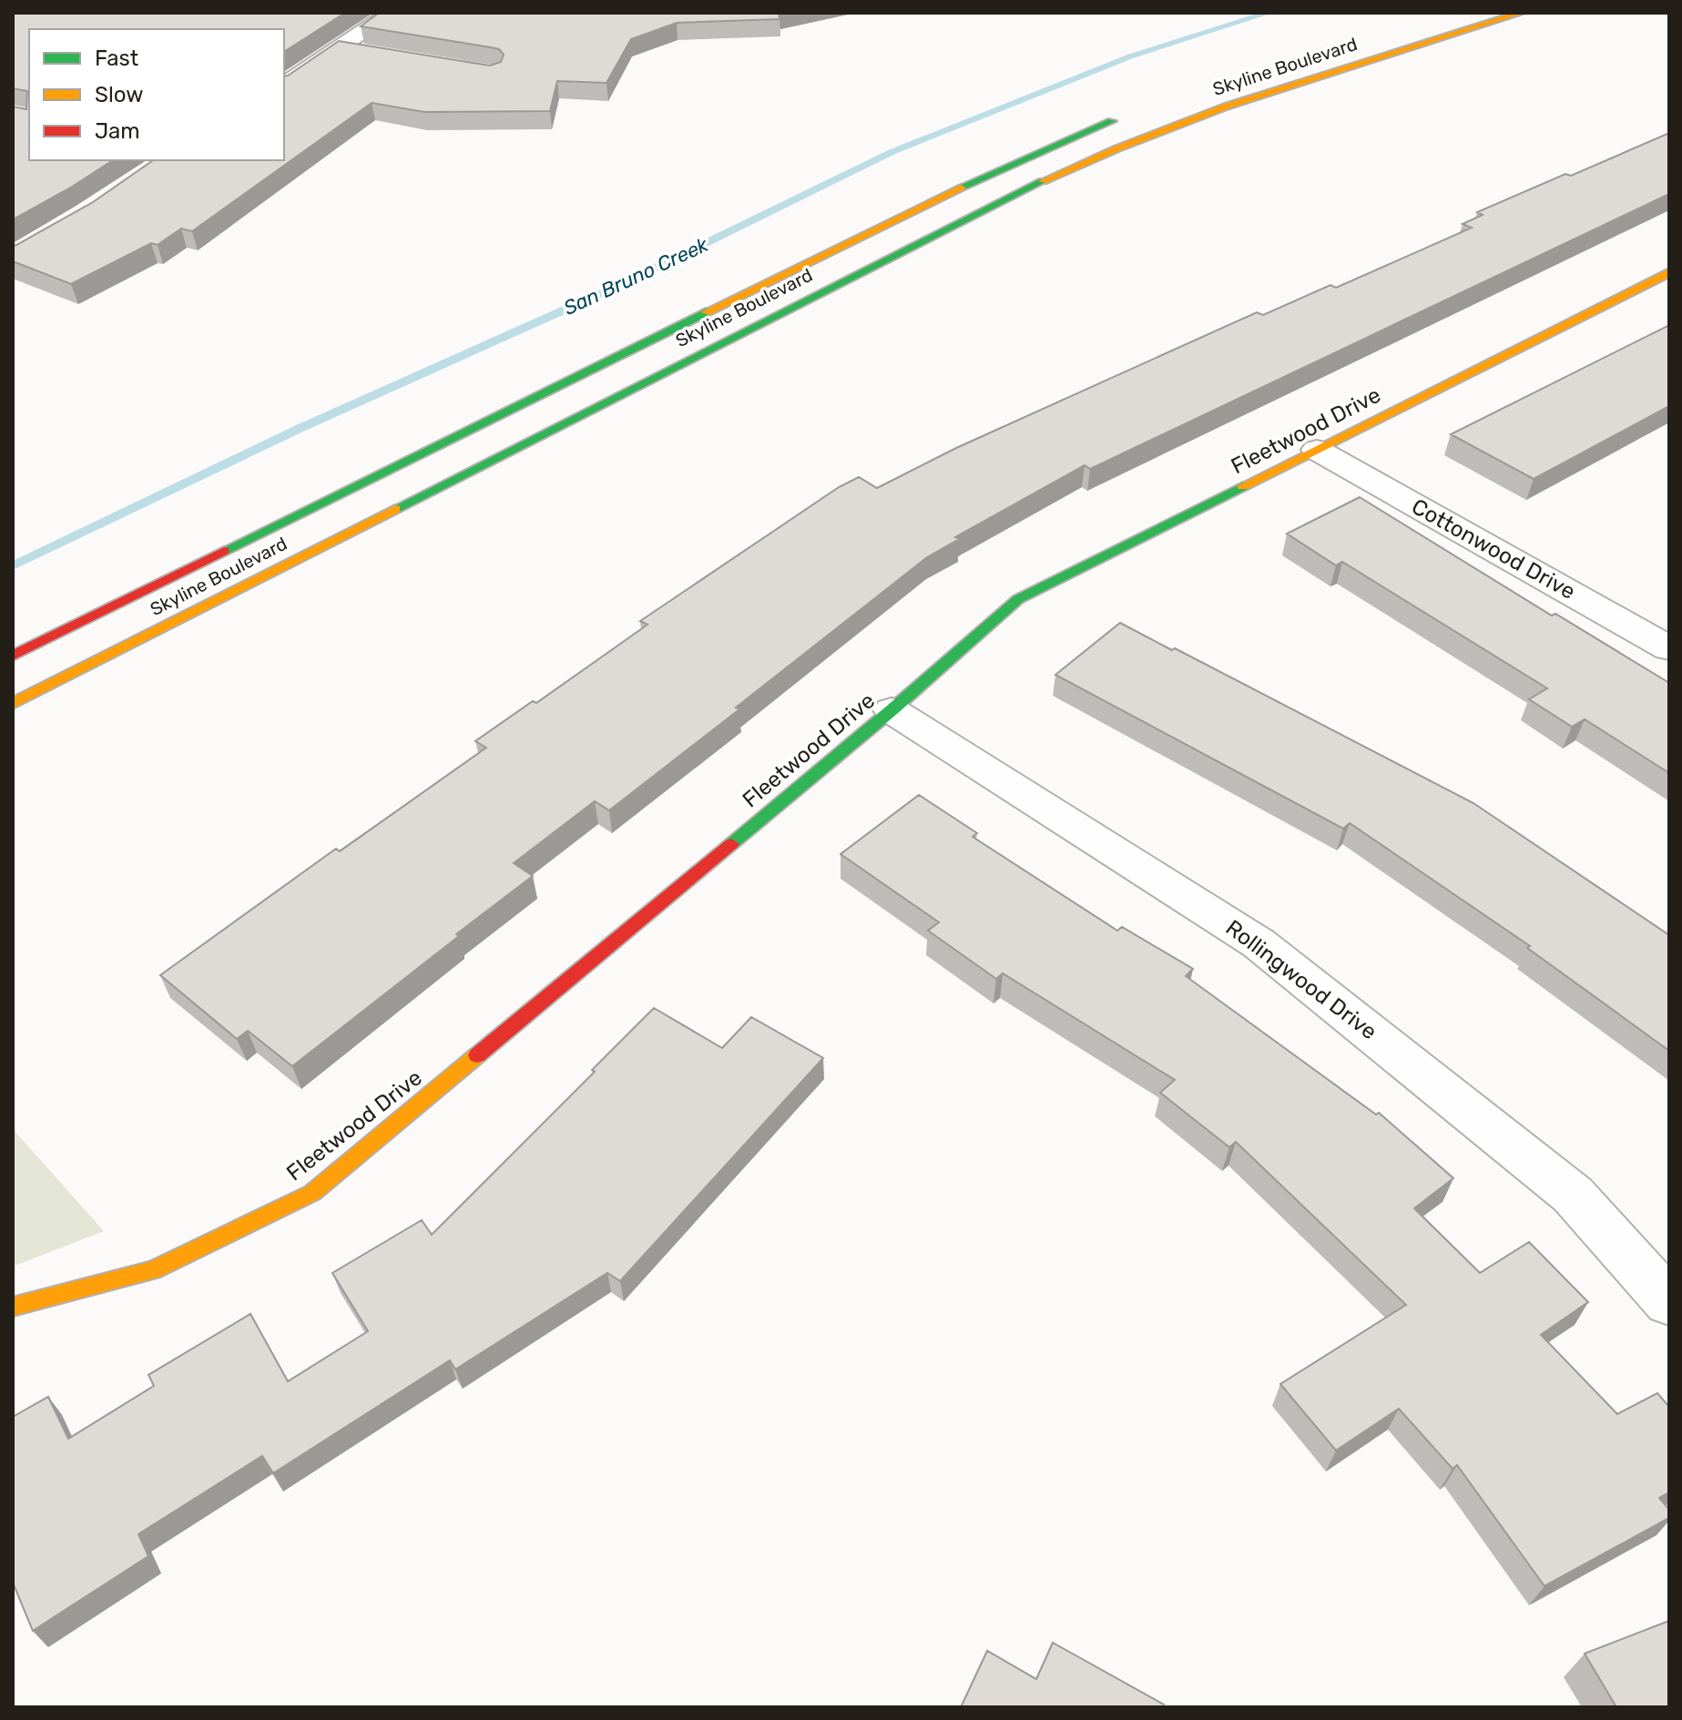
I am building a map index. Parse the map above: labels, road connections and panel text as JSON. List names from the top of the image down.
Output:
{
  "streets": {
    "main road": ["Skyline Boulevard", "Fleetwood Drive"],
    "street": ["Cottonwood Drive", "Rollingwood Drive"]
  },
  "crossings": [
    ["Fleetwood Drive", "Cottonwood Drive"],
    ["Fleetwood Drive", "Rollingwood Drive"]
  ],
  "water": ["San Bruno Creek"],
  "legend": ["Fast", "Slow", "Jam"]
}
